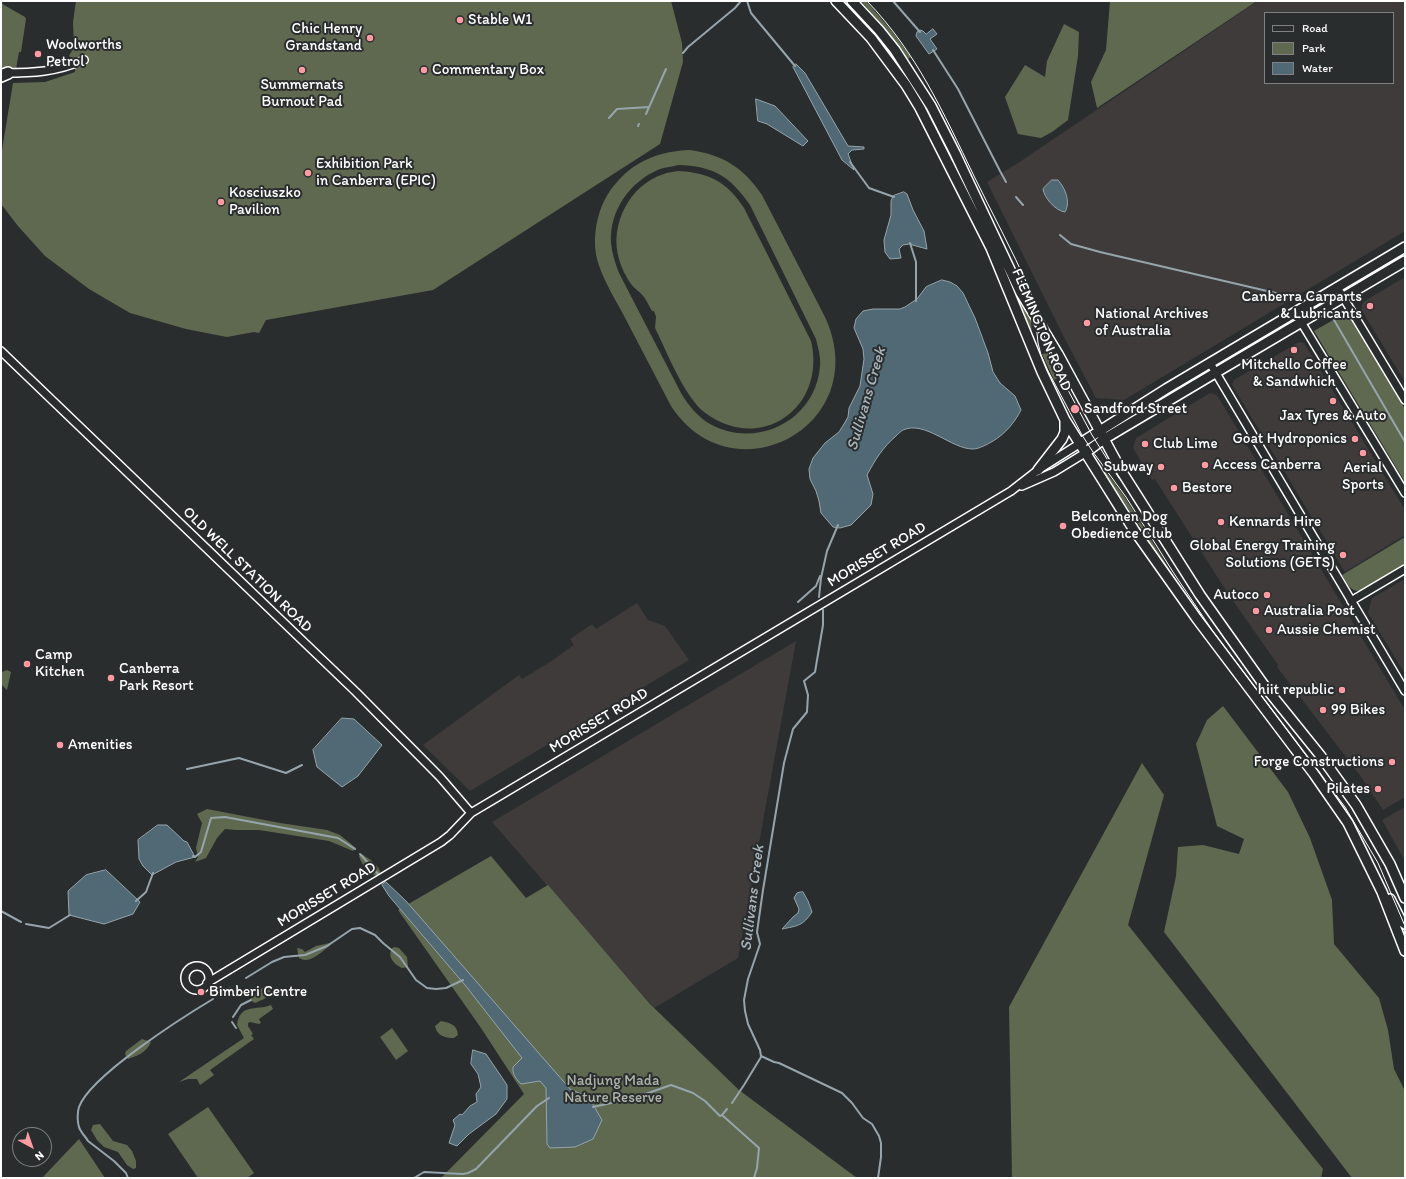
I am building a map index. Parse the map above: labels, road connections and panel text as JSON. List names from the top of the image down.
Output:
{
  "streets": {
    "main road": ["FLEMINGTON ROAD", "MORISSET ROAD"],
    "street": ["OLD WELL STATION ROAD"]
  },
  "crossings": [
    ["FLEMINGTON ROAD", "MORISSET ROAD"],
    ["MORISSET ROAD", "OLD WELL STATION ROAD"]
  ],
  "water": ["Sullivans Creek"],
  "parks": ["Nadjung Mada Nature Reserve"],
  "places": [
    "Stable W1",
    "Chic Henry Grandstand",
    "Woolworths Petrol",
    "Summernats Burnout Pad",
    "Commentary Box",
    "Exhibition Park in Canberra (EPIC)",
    "Kosciuszko Pavilion",
    "Canberra Carparts & Lubricants",
    "National Archives of Australia",
    "Mitchello Coffee & Sandwhich",
    "Jax Tyres & Auto",
    "Sandford Street",
    "Goat Hydroponics",
    "Club Lime",
    "Aerial Sports",
    "Access Canberra",
    "Subway",
    "Bestore",
    "Kennards Hire",
    "Belconnen Dog Obedience Club",
    "Global Energy Training Solutions (GETS)",
    "Autoco",
    "Australia Post",
    "Aussie Chemist",
    "Camp Kitchen",
    "Canberra Park Resort",
    "hiit republic",
    "99 Bikes",
    "Amenities",
    "Forge Constructions",
    "Pilates",
    "Bimberi Centre"
  ],
  "legend": ["Road", "Park", "Water"],
  "north": "bottom right"
}
